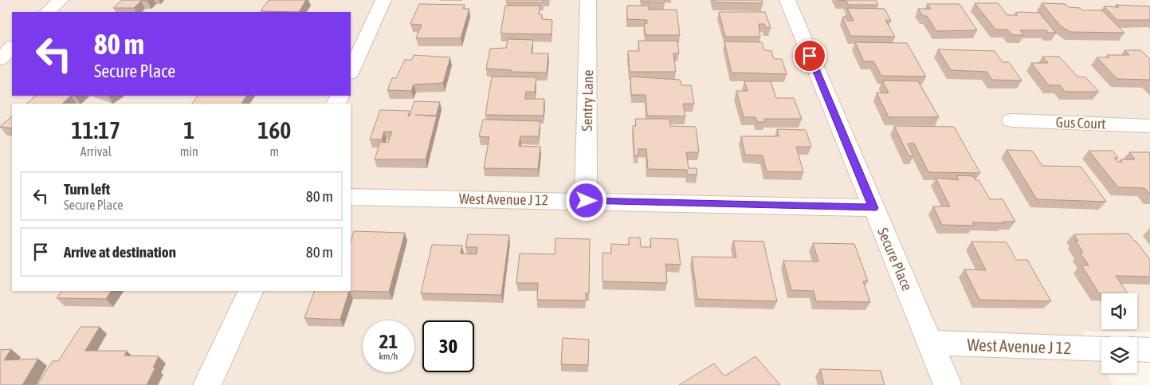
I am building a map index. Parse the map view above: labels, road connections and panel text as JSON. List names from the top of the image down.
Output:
{
  "streets": {
    "street": [
      "Sentry Lane",
      "Gus Court",
      "West Avenue J 12",
      "Secure Place"
    ]
  },
  "crossings": [
    ["Sentry Lane", "West Avenue J 12"],
    ["West Avenue J 12", "Secure Place"]
  ],
  "page": {
    "turn": ["80 m", "Secure Place"],
    "eta": [
      "11:17",
      "Arrival",
      "1",
      "min",
      "160",
      "m"
    ],
    "list": [
      {
        "name": "Turn left",
        "note": "Secure Place",
        "value": "80 m"
      },
      {
        "name": "Arrive at destination",
        "value": "80 m"
      }
    ],
    "speed": "21 km/h",
    "limit": "30"
  }
}
